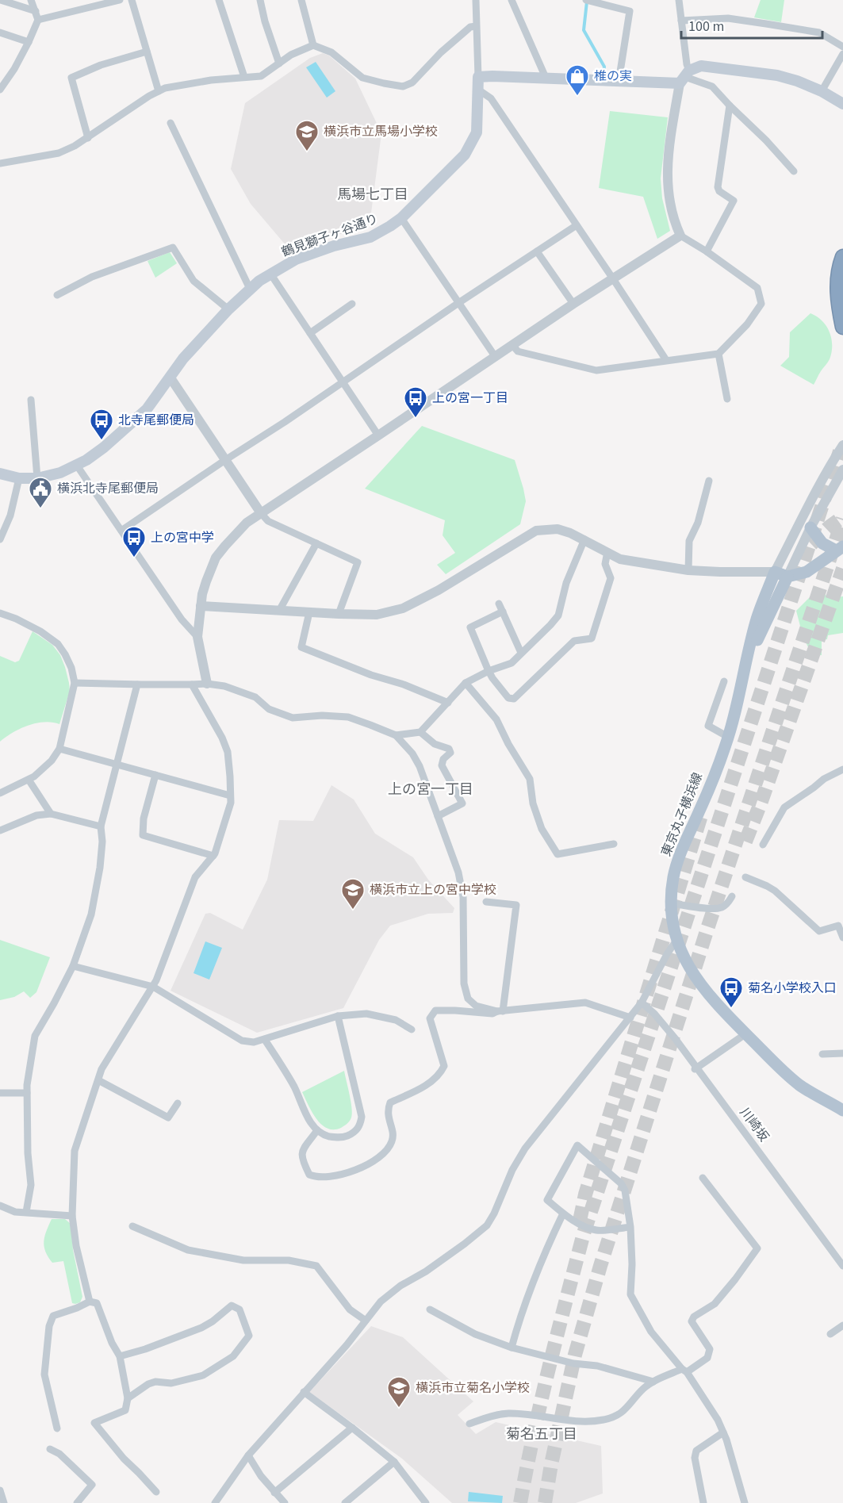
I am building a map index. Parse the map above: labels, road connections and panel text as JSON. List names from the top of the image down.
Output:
{
  "streets": {
    "main road": ["鶴見獅子ヶ谷通り", "東京丸子横浜線"],
    "street": ["川崎坂"]
  },
  "districts": ["馬場七丁目", "上の宮一丁目", "菊名五丁目"],
  "places": {
    "shop": ["椎の実"],
    "school or university": ["横浜市立馬場小学校", "横浜市立上の宮中学校", "横浜市立菊名小学校"],
    "bus stop": [
      "上の宮一丁目",
      "北寺尾郵便局",
      "上の宮中学",
      "菊名小学校入口"
    ],
    "public building": ["横浜北寺尾郵便局"]
  },
  "scale_bar": "100 m"
}
